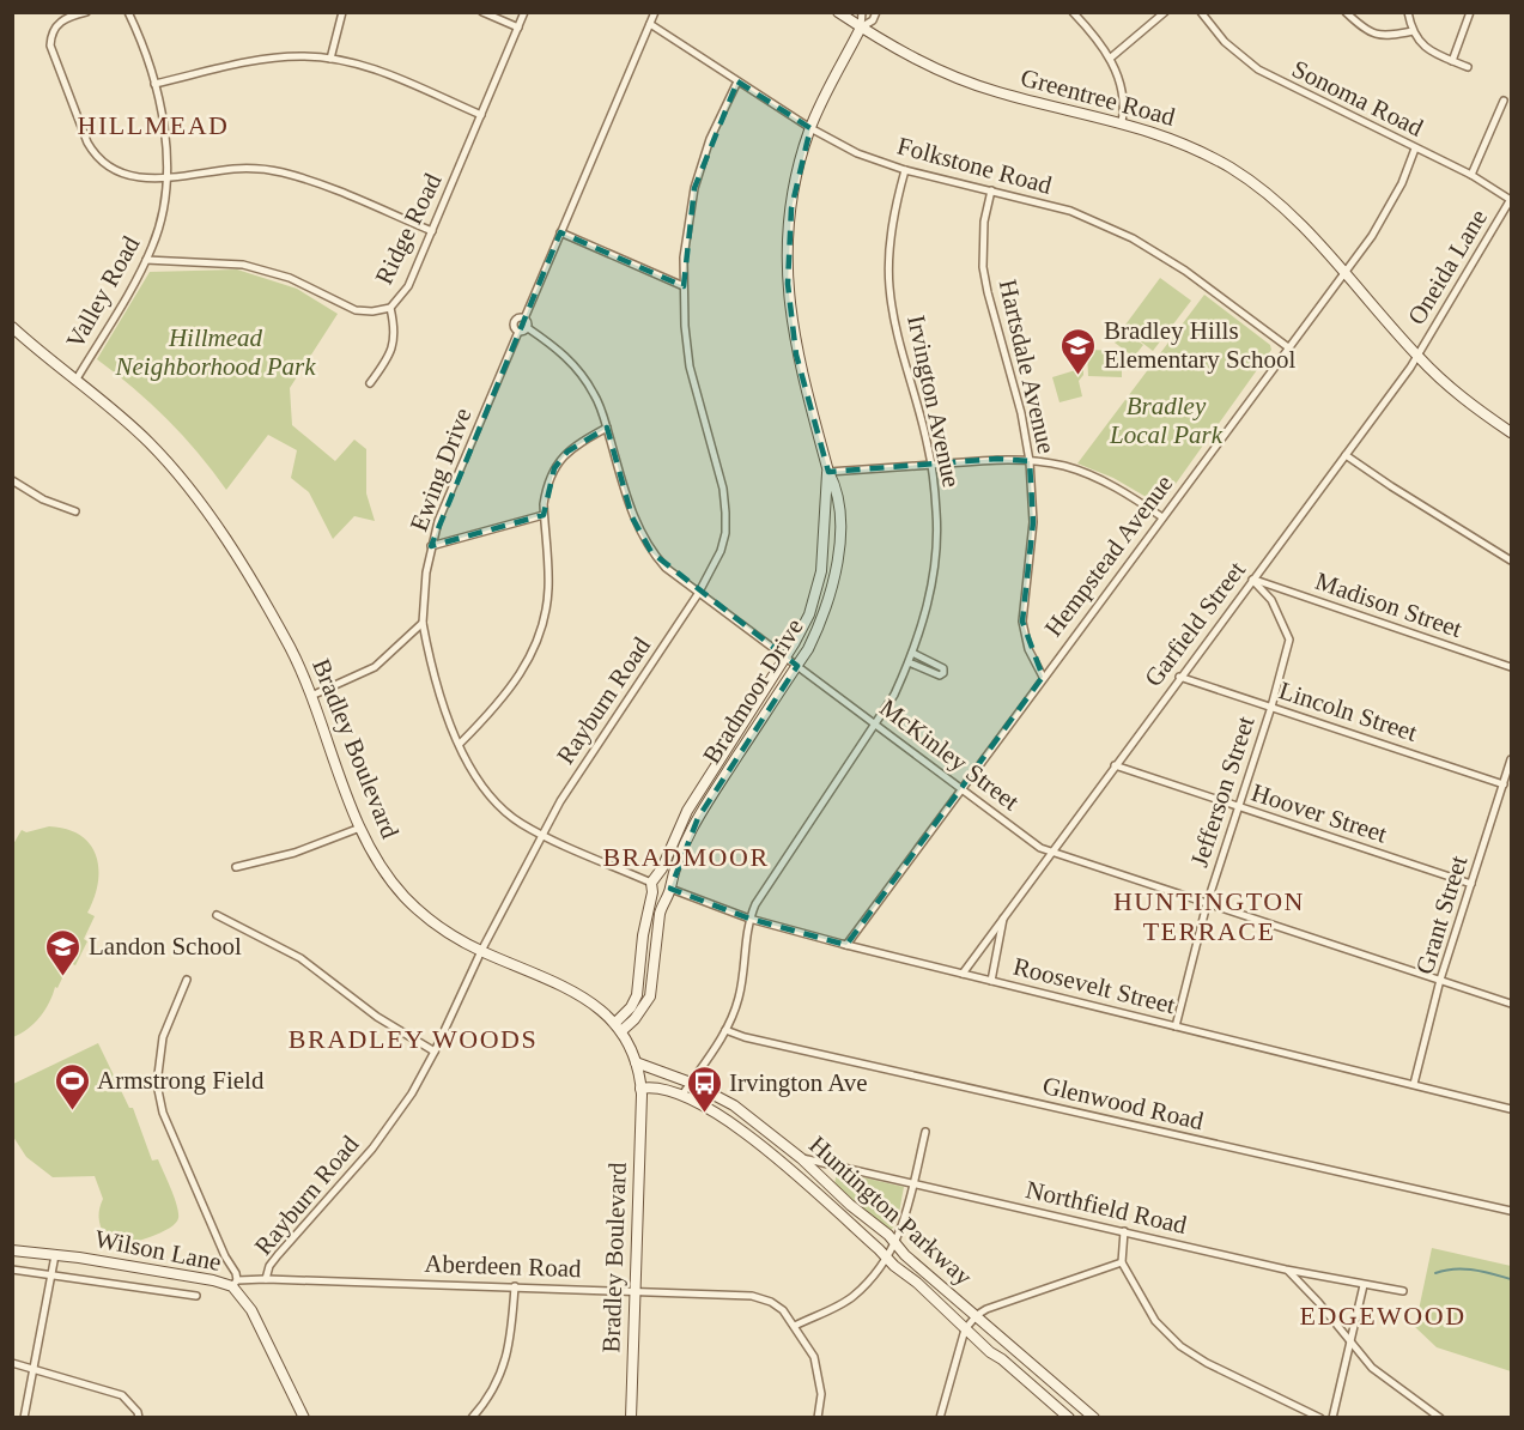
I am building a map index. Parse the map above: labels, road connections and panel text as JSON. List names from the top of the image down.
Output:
{
  "streets": {
    "street": [
      "Greentree Road",
      "Sonoma Road",
      "Folkstone Road",
      "Ridge Road",
      "Oneida Lane",
      "Valley Road",
      "Hartsdale Avenue",
      "Irvington Avenue",
      "Ewing Drive",
      "Hempstead Avenue",
      "Madison Street",
      "Garfield Street",
      "Bradmoor Drive",
      "Rayburn Road",
      "Lincoln Street",
      "Bradley Boulevard",
      "McKinley Street",
      "Jefferson Street",
      "Hoover Street",
      "Grant Street",
      "Roosevelt Street",
      "Glenwood Road",
      "Northfield Road",
      "Huntington Parkway",
      "Wilson Lane",
      "Aberdeen Road"
    ]
  },
  "crossings": [
    ["Greentree Road", "Oneida Lane"],
    ["Greentree Road", "Hempstead Avenue"],
    ["Greentree Road", "Garfield Street"],
    ["Greentree Road", "Bradmoor Drive"],
    ["Sonoma Road", "Oneida Lane"],
    ["Sonoma Road", "Hempstead Avenue"],
    ["Folkstone Road", "Hartsdale Avenue"],
    ["Folkstone Road", "Irvington Avenue"],
    ["Folkstone Road", "Hempstead Avenue"],
    ["Folkstone Road", "Bradmoor Drive"],
    ["Folkstone Road", "Rayburn Road"],
    ["Ridge Road", "Valley Road"],
    ["Oneida Lane", "Garfield Street"],
    ["Valley Road", "Bradley Boulevard"],
    ["Hartsdale Avenue", "Hempstead Avenue"],
    ["Irvington Avenue", "McKinley Street"],
    ["Irvington Avenue", "Roosevelt Street"],
    ["Irvington Avenue", "Glenwood Road"],
    ["Irvington Avenue", "Huntington Parkway"],
    ["Ewing Drive", "McKinley Street"],
    ["Hempstead Avenue", "McKinley Street"],
    ["Hempstead Avenue", "Roosevelt Street"],
    ["Madison Street", "Garfield Street"],
    ["Madison Street", "Jefferson Street"],
    ["Garfield Street", "Lincoln Street"],
    ["Garfield Street", "McKinley Street"],
    ["Garfield Street", "Jefferson Street"],
    ["Garfield Street", "Hoover Street"],
    ["Garfield Street", "Roosevelt Street"],
    ["Bradmoor Drive", "Bradley Boulevard"],
    ["Bradmoor Drive", "McKinley Street"],
    ["Bradmoor Drive", "Roosevelt Street"],
    ["Rayburn Road", "Bradley Boulevard"],
    ["Rayburn Road", "McKinley Street"],
    ["Rayburn Road", "Aberdeen Road"],
    ["Lincoln Street", "Jefferson Street"],
    ["Lincoln Street", "Grant Street"],
    ["Bradley Boulevard", "Huntington Parkway"],
    ["Bradley Boulevard", "Aberdeen Road"],
    ["McKinley Street", "Jefferson Street"],
    ["McKinley Street", "Grant Street"],
    ["Jefferson Street", "Hoover Street"],
    ["Jefferson Street", "Roosevelt Street"],
    ["Hoover Street", "Grant Street"],
    ["Grant Street", "Roosevelt Street"],
    ["Northfield Road", "Huntington Parkway"],
    ["Wilson Lane", "Aberdeen Road"]
  ],
  "districts": [
    "HILLMEAD",
    "BRADMOOR",
    "HUNTINGTON TERRACE",
    "BRADLEY WOODS",
    "EDGEWOOD"
  ],
  "parks": ["Hillmead Neighborhood Park", "Bradley Local Park"],
  "places": {
    "school or university": ["Bradley Hills Elementary School", "Landon School"],
    "sports": ["Armstrong Field"],
    "bus stop": ["Irvington Ave"]
  }
}
